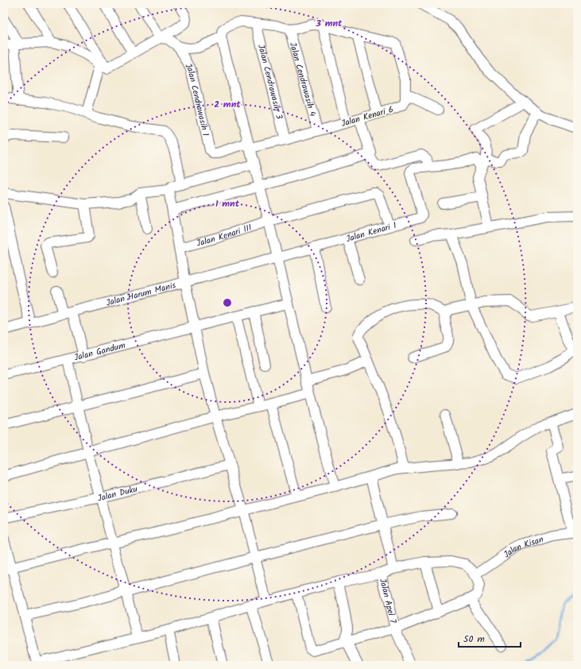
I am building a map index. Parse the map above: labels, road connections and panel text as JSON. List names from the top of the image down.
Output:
{
  "streets": {
    "street": [
      "Jalan Cendrawasih 4",
      "Jalan Cendrawasih 3",
      "Jalan Cendrawasih 1",
      "Jalan Kenari 6",
      "Jalan Kenari 1",
      "Jalan Kenari III",
      "Jalan Harum Manis",
      "Jalan Gandum",
      "Jalan Duku",
      "Jalan Kisan",
      "Jalan Apel 7"
    ]
  },
  "crossings": [
    ["Jalan Cendrawasih 4", "Jalan Kenari 6"],
    ["Jalan Cendrawasih 3", "Jalan Kenari 6"],
    ["Jalan Cendrawasih 1", "Jalan Kenari 6"],
    ["Jalan Kenari 1", "Jalan Kenari III"],
    ["Jalan Kenari 1", "Jalan Harum Manis"]
  ],
  "scale_bar": "50 m",
  "rings": ["3 mnt", "2 mnt", "1 mnt"]
}
